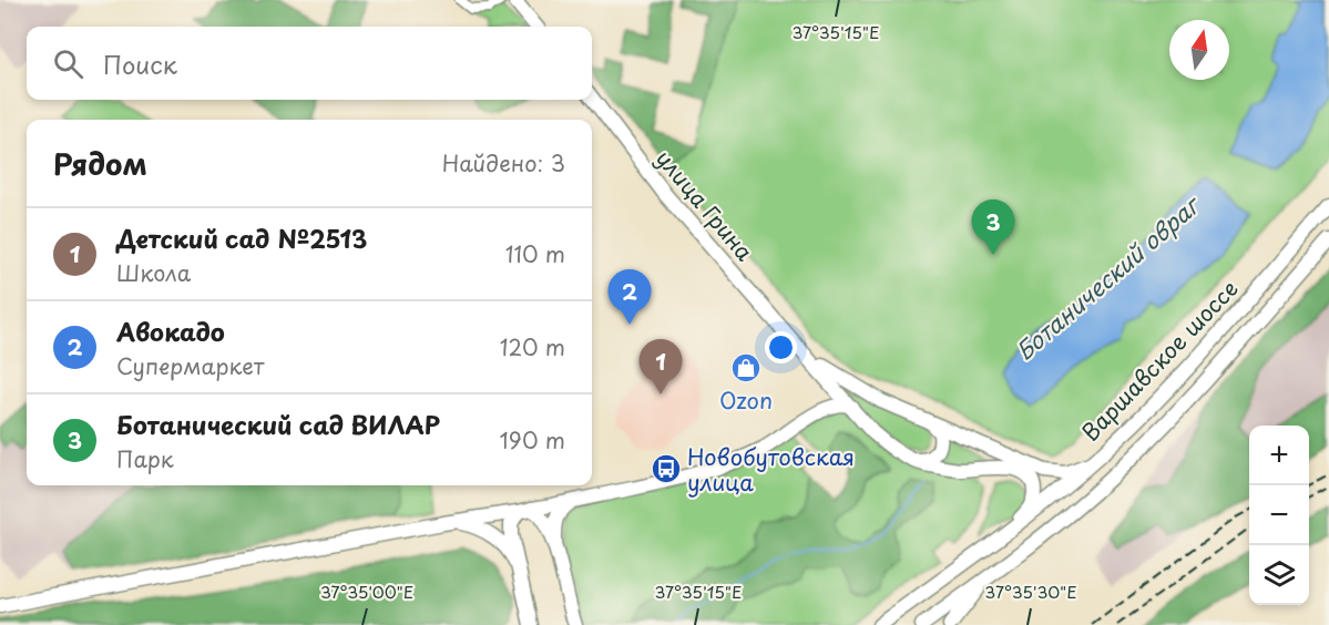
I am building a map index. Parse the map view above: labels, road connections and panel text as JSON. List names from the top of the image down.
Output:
{
  "streets": {
    "street": ["улица Грина", "Варшавское шоссе"]
  },
  "crossings": [
    ["улица Грина", "Варшавское шоссе"]
  ],
  "water": ["Ботанический овраг"],
  "places": {
    "shop": ["Ozon"],
    "bus stop": ["Новобутовская улица"]
  },
  "north": "top",
  "page": {
    "search": "Поиск",
    "heading": ["Рядом", "Найдено: 3"],
    "pins": ["3", "2", "1"],
    "list": [
      {
        "mark": "1",
        "name": "Детский сад №2513",
        "note": "Школа",
        "value": "110 m"
      },
      {
        "mark": "2",
        "name": "Авокадо",
        "note": "Супермаркет",
        "value": "120 m"
      },
      {
        "mark": "3",
        "name": "Ботанический сад ВИЛАР",
        "note": "Парк",
        "value": "190 m"
      }
    ],
    "map_buttons": ["+", "−"]
  },
  "coordinates": ["37°35'15\"E", "37°35'00\"E", "37°35'30\"E"]
}
